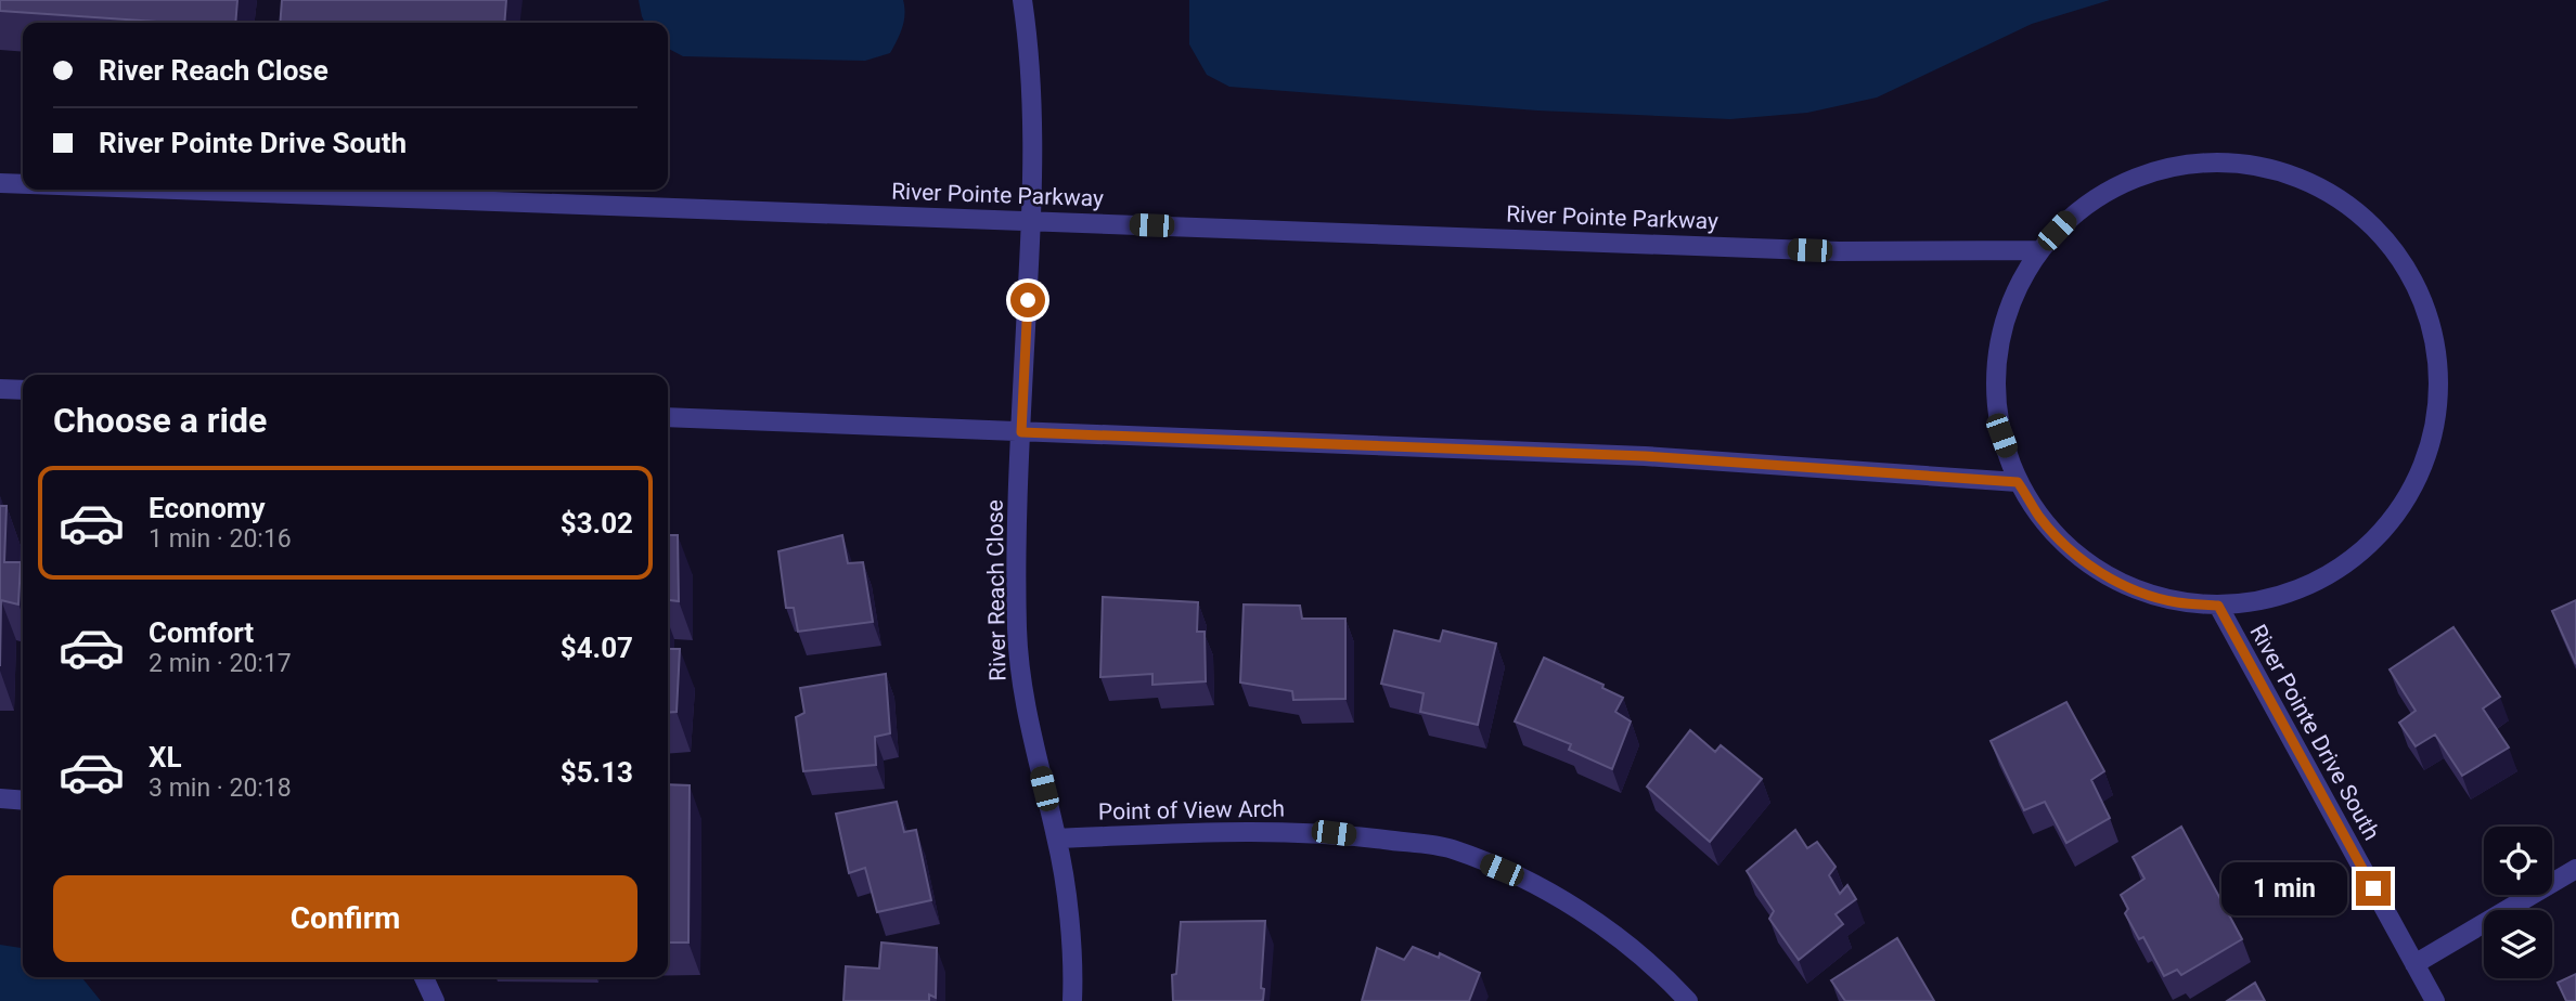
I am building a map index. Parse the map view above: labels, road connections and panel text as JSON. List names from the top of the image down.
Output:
{
  "streets": {
    "street": [
      "River Pointe Parkway",
      "River Reach Close",
      "River Pointe Drive South",
      "Point of View Arch"
    ]
  },
  "crossings": [
    ["River Pointe Parkway", "River Reach Close"],
    ["River Reach Close", "Point of View Arch"]
  ],
  "page": {
    "banner": ["River Reach Close", "River Pointe Drive South"],
    "heading": "Choose a ride",
    "list": [
      {
        "name": "Economy",
        "note": "1 min · 20:16",
        "value": "$3.02"
      },
      {
        "name": "Comfort",
        "note": "2 min · 20:17",
        "value": "$4.07"
      },
      {
        "name": "XL",
        "note": "3 min · 20:18",
        "value": "$5.13"
      }
    ],
    "buttons": "Confirm",
    "bubble": "1 min"
  }
}
